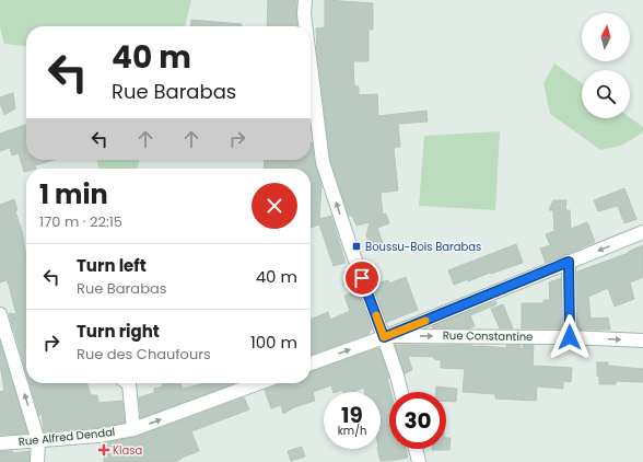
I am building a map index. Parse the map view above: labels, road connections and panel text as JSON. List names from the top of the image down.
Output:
{
  "streets": {
    "street": ["Rue Constantine", "Rue Alfred Dendal"]
  },
  "one_way": ["Rue Alfred Dendal"],
  "places": {
    "transit": ["Boussu-Bois Barabas"],
    "health": ["Klasa"]
  },
  "north": "top",
  "page": {
    "turn": ["40 m", "Rue Barabas"],
    "heading": ["1 min", "170 m · 22:15"],
    "list": [
      {
        "name": "Turn left",
        "note": "Rue Barabas",
        "value": "40 m"
      },
      {
        "name": "Turn right",
        "note": "Rue des Chaufours",
        "value": "100 m"
      }
    ],
    "speed": "19 km/h",
    "limit": "30"
  }
}
